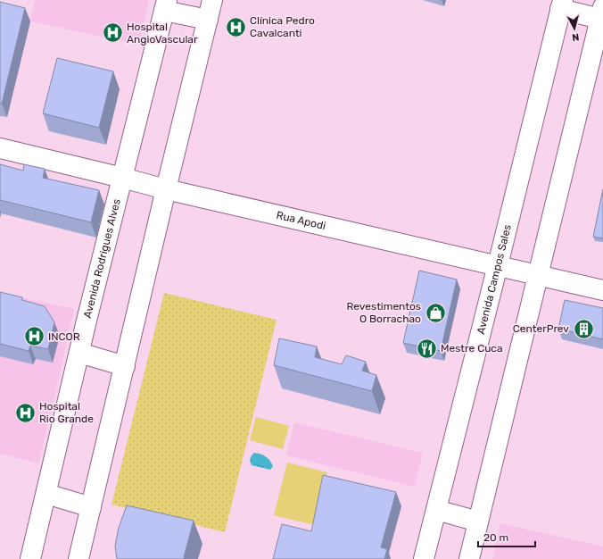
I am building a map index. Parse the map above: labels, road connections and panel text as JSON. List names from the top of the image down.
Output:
{
  "streets": {
    "main road": ["Rua Apodi", "Avenida Rodrigues Alves", "Avenida Campos Sales"]
  },
  "crossings": [
    ["Rua Apodi", "Avenida Rodrigues Alves"],
    ["Rua Apodi", "Avenida Campos Sales"]
  ],
  "places": {
    "hospital": [
      "Clínica Pedro Cavalcanti",
      "Hospital AngioVascular",
      "INCOR",
      "Hospital Rio Grande"
    ],
    "shop": ["Revestimentos O Borrachao"],
    "building": ["CenterPrev"],
    "restaurant": ["Mestre Cuca"]
  },
  "scale_bar": "20 m",
  "north": "bottom"
}
